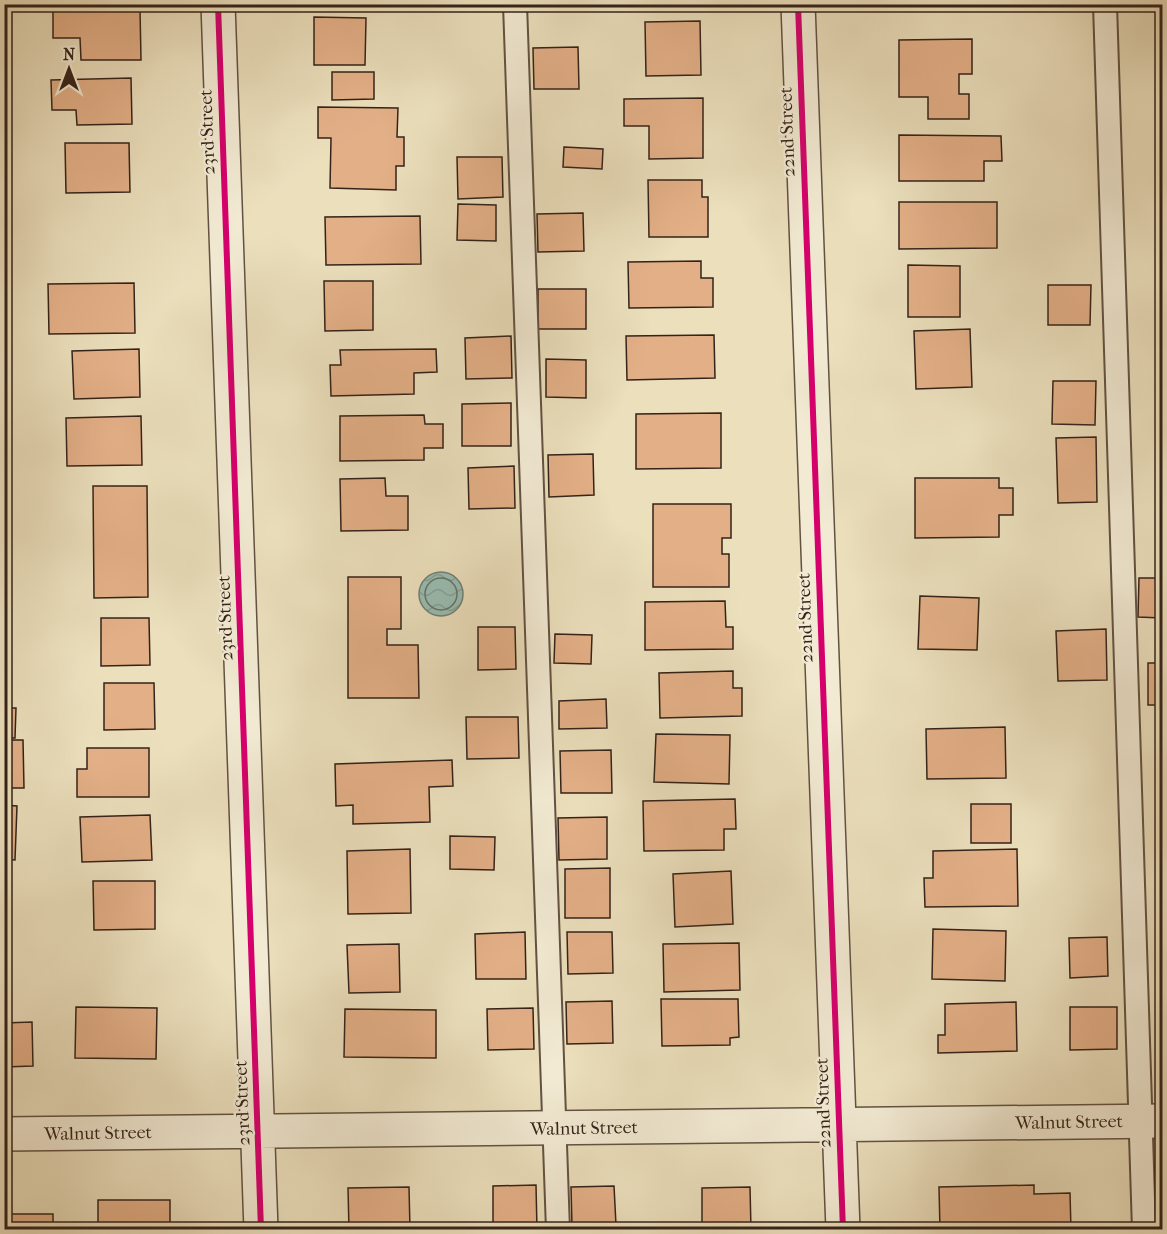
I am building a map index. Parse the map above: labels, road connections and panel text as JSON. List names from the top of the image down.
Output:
{
  "streets": {
    "street": ["23rd Street", "22nd Street", "Walnut Street"]
  },
  "crossings": [
    ["23rd Street", "Walnut Street"],
    ["22nd Street", "Walnut Street"]
  ],
  "north": "top"
}
